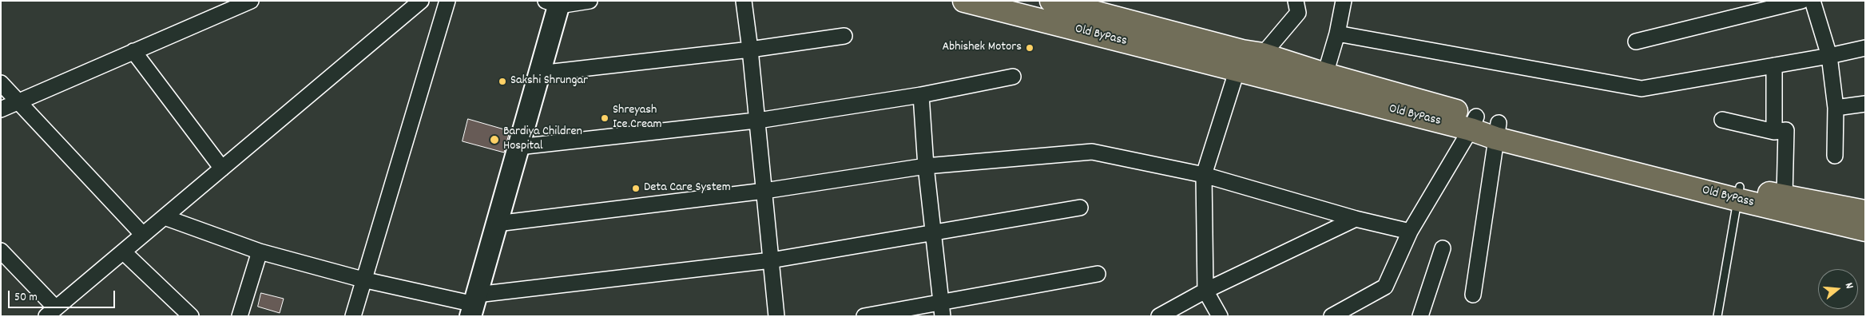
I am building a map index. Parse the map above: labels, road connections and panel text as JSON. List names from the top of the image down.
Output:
{
  "streets": {
    "main road": ["Old ByPass"]
  },
  "places": [
    "Abhishek Motors",
    "Sakshi Shrungar",
    "Shreyash Ice Cream",
    "Bardiya Children Hospital",
    "Deta Care System"
  ],
  "scale_bar": "50 m",
  "north": "right"
}
